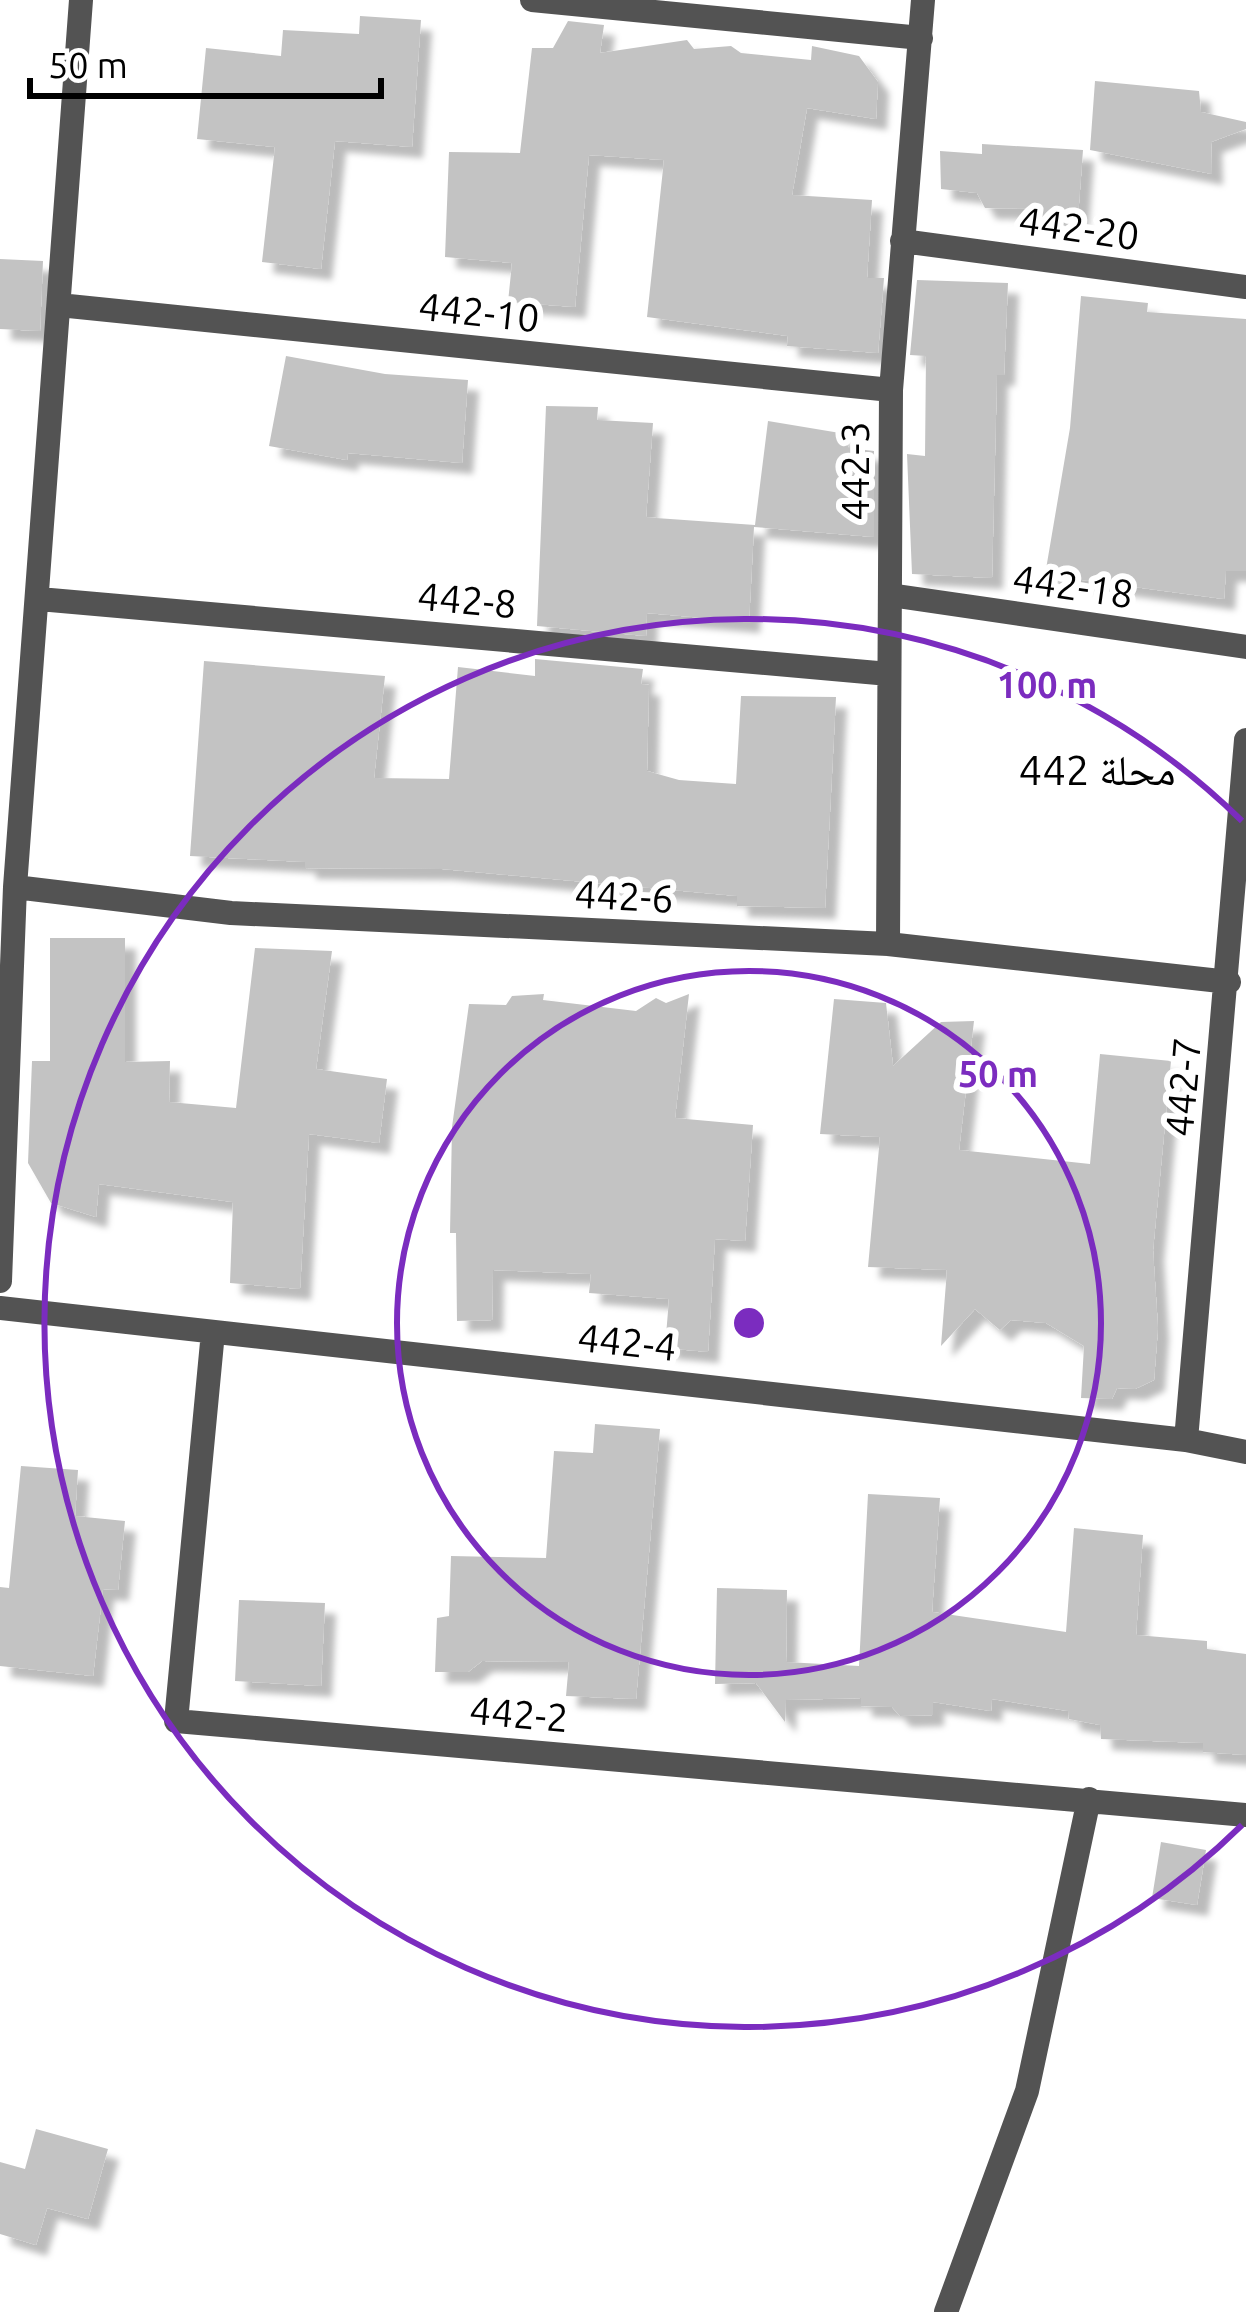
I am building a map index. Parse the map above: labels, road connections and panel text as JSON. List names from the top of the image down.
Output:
{
  "streets": {
    "street": [
      "442-20",
      "442-10",
      "442-3",
      "442-18",
      "442-8",
      "442-6",
      "442-7",
      "442-4",
      "442-2"
    ]
  },
  "crossings": [
    ["442-20", "442-3"],
    ["442-10", "442-3"],
    ["442-3", "442-18"],
    ["442-3", "442-8"],
    ["442-3", "442-6"],
    ["442-6", "442-7"],
    ["442-7", "442-4"],
    ["442-4", "442-2"]
  ],
  "districts": ["محلة 442"],
  "scale_bar": "50 m",
  "rings": ["100 m", "50 m"]
}
